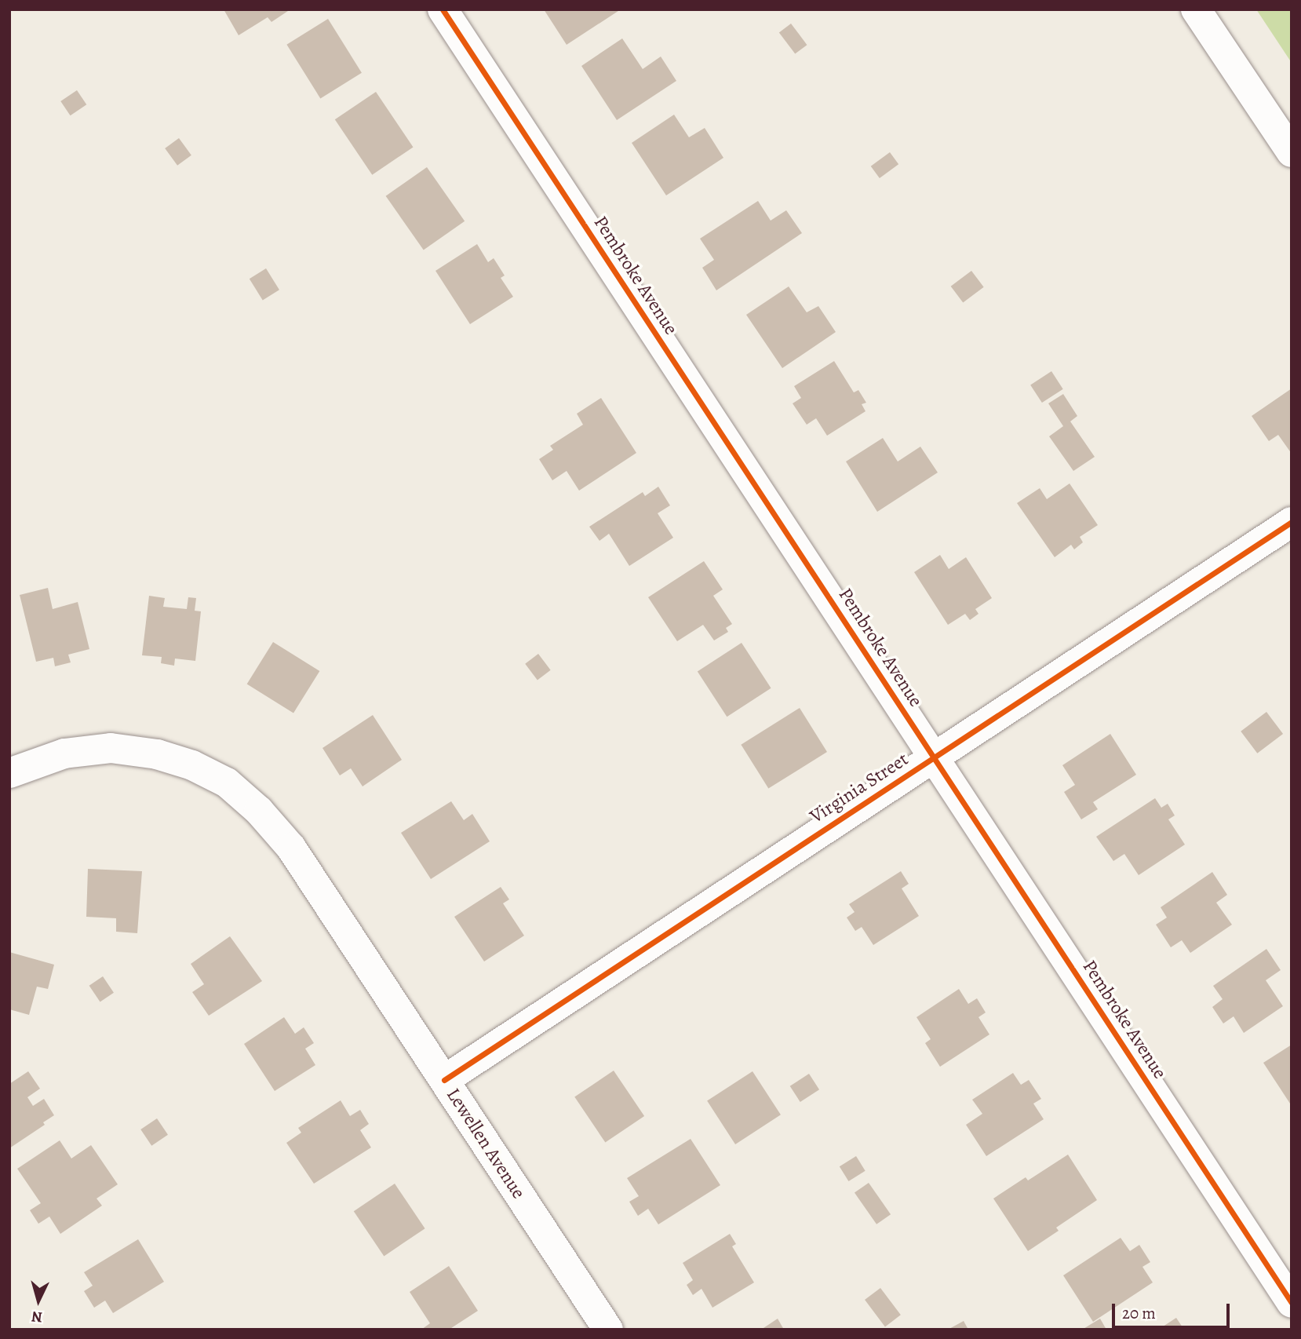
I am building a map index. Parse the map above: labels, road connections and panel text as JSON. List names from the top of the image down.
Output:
{
  "streets": {
    "street": ["Pembroke Avenue", "Virginia Street", "Lewellen Avenue"]
  },
  "crossings": [
    ["Pembroke Avenue", "Virginia Street"],
    ["Virginia Street", "Lewellen Avenue"]
  ],
  "scale_bar": "20 m",
  "north": "bottom"
}
